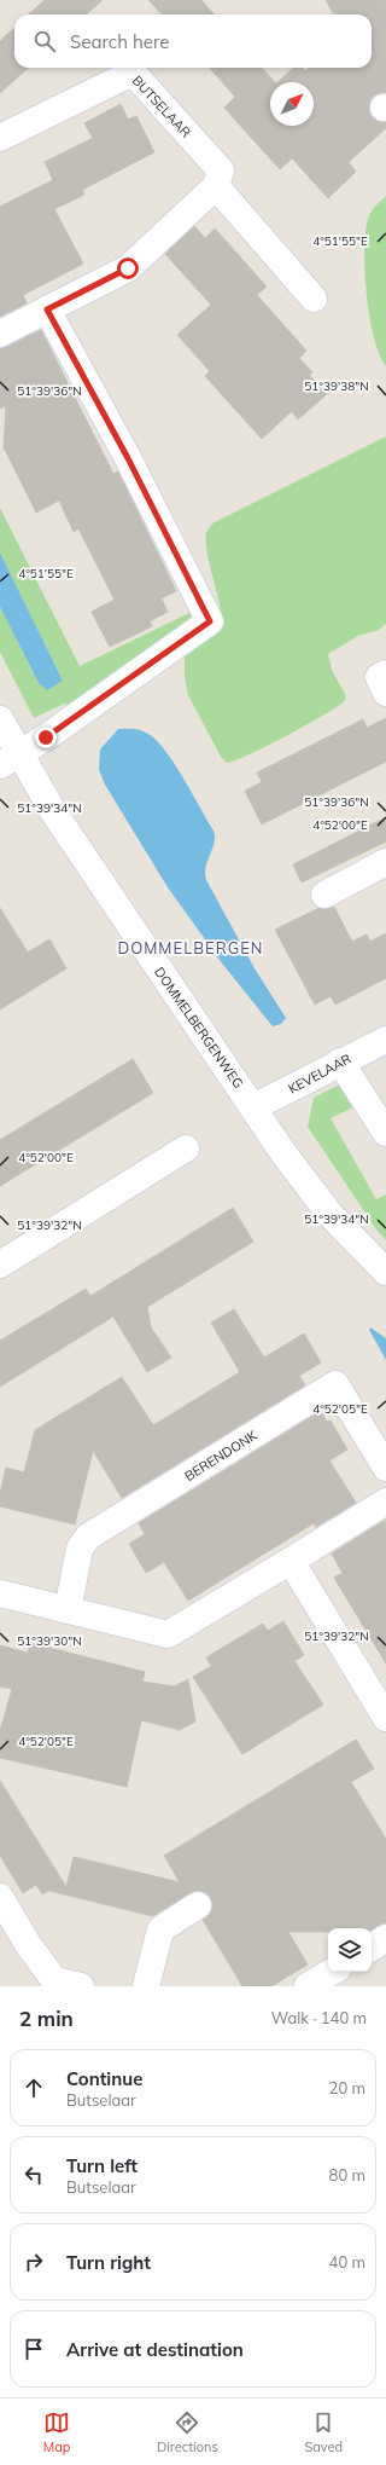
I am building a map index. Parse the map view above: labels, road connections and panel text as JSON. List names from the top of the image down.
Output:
{
  "streets": {
    "street": [
      "BUTSELAAR",
      "DOMMELBERGENWEG",
      "KEVELAAR",
      "BERENDONK"
    ]
  },
  "crossings": [
    ["DOMMELBERGENWEG", "KEVELAAR"]
  ],
  "districts": ["DOMMELBERGEN"],
  "north": "top right",
  "page": {
    "search": "Search here",
    "heading": ["2 min", "Walk · 140 m"],
    "list": [
      ["Continue", "Butselaar", "20 m"],
      ["Turn left", "Butselaar", "80 m"],
      ["Turn right", "40 m"],
      "Arrive at destination"
    ],
    "nav": ["Map", "Directions", "Saved"]
  },
  "coordinates": [
    "4°51'55\"E",
    "51°39'38\"N",
    "51°39'36\"N",
    "51°39'34\"N",
    "4°52'00\"E",
    "51°39'32\"N",
    "4°52'05\"E",
    "51°39'30\"N"
  ]
}
